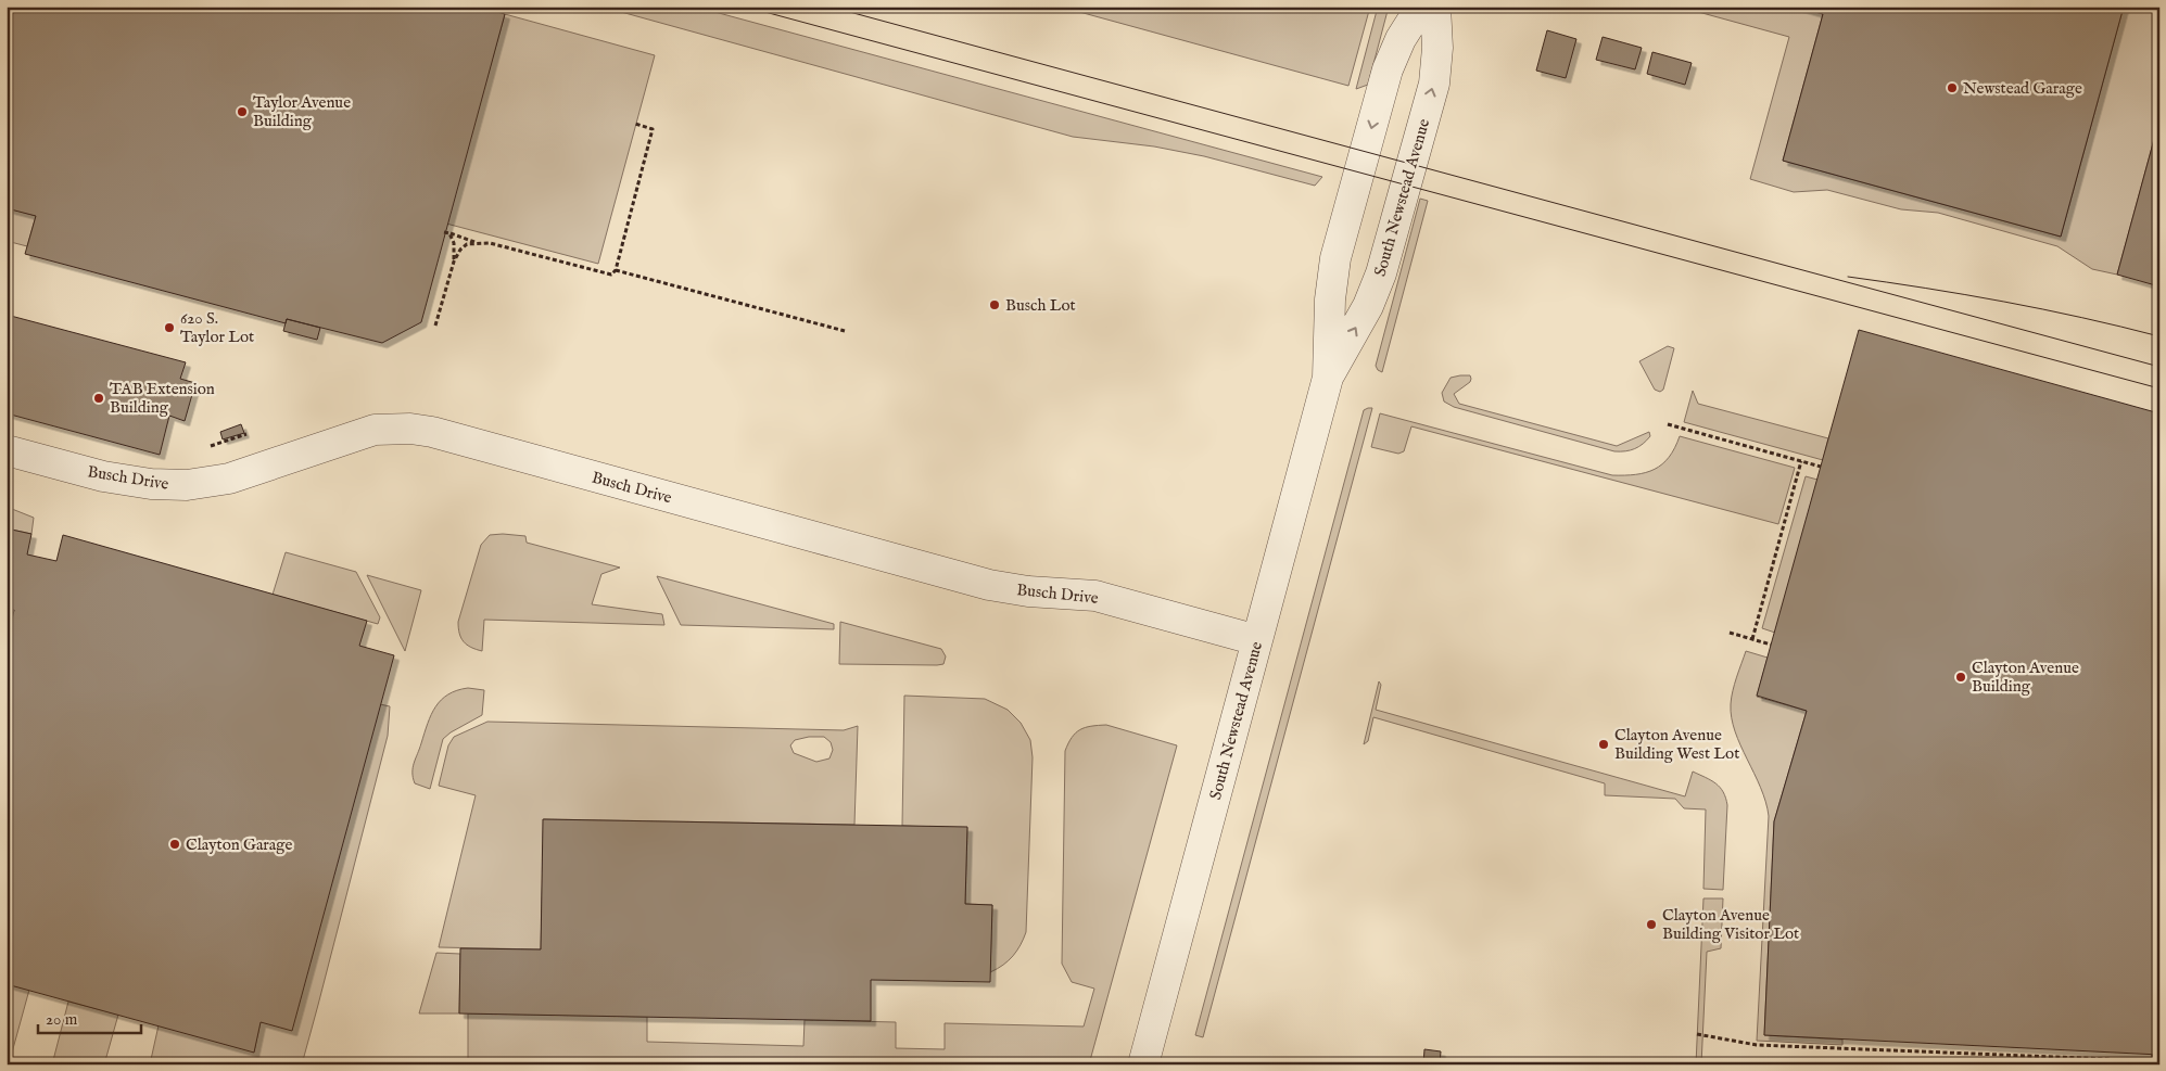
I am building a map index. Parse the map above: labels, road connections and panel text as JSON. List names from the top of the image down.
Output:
{
  "streets": {
    "street": ["South Newstead Avenue", "Busch Drive"]
  },
  "crossings": [
    ["South Newstead Avenue", "Busch Drive"]
  ],
  "places": [
    "Newstead Garage",
    "Taylor Avenue Building",
    "Busch Lot",
    "620 S. Taylor Lot",
    "TAB Extension Building",
    "Clayton Avenue Building",
    "Clayton Avenue Building West Lot",
    "Clayton Garage",
    "Clayton Avenue Building Visitor Lot"
  ],
  "scale_bar": "20 m"
}
